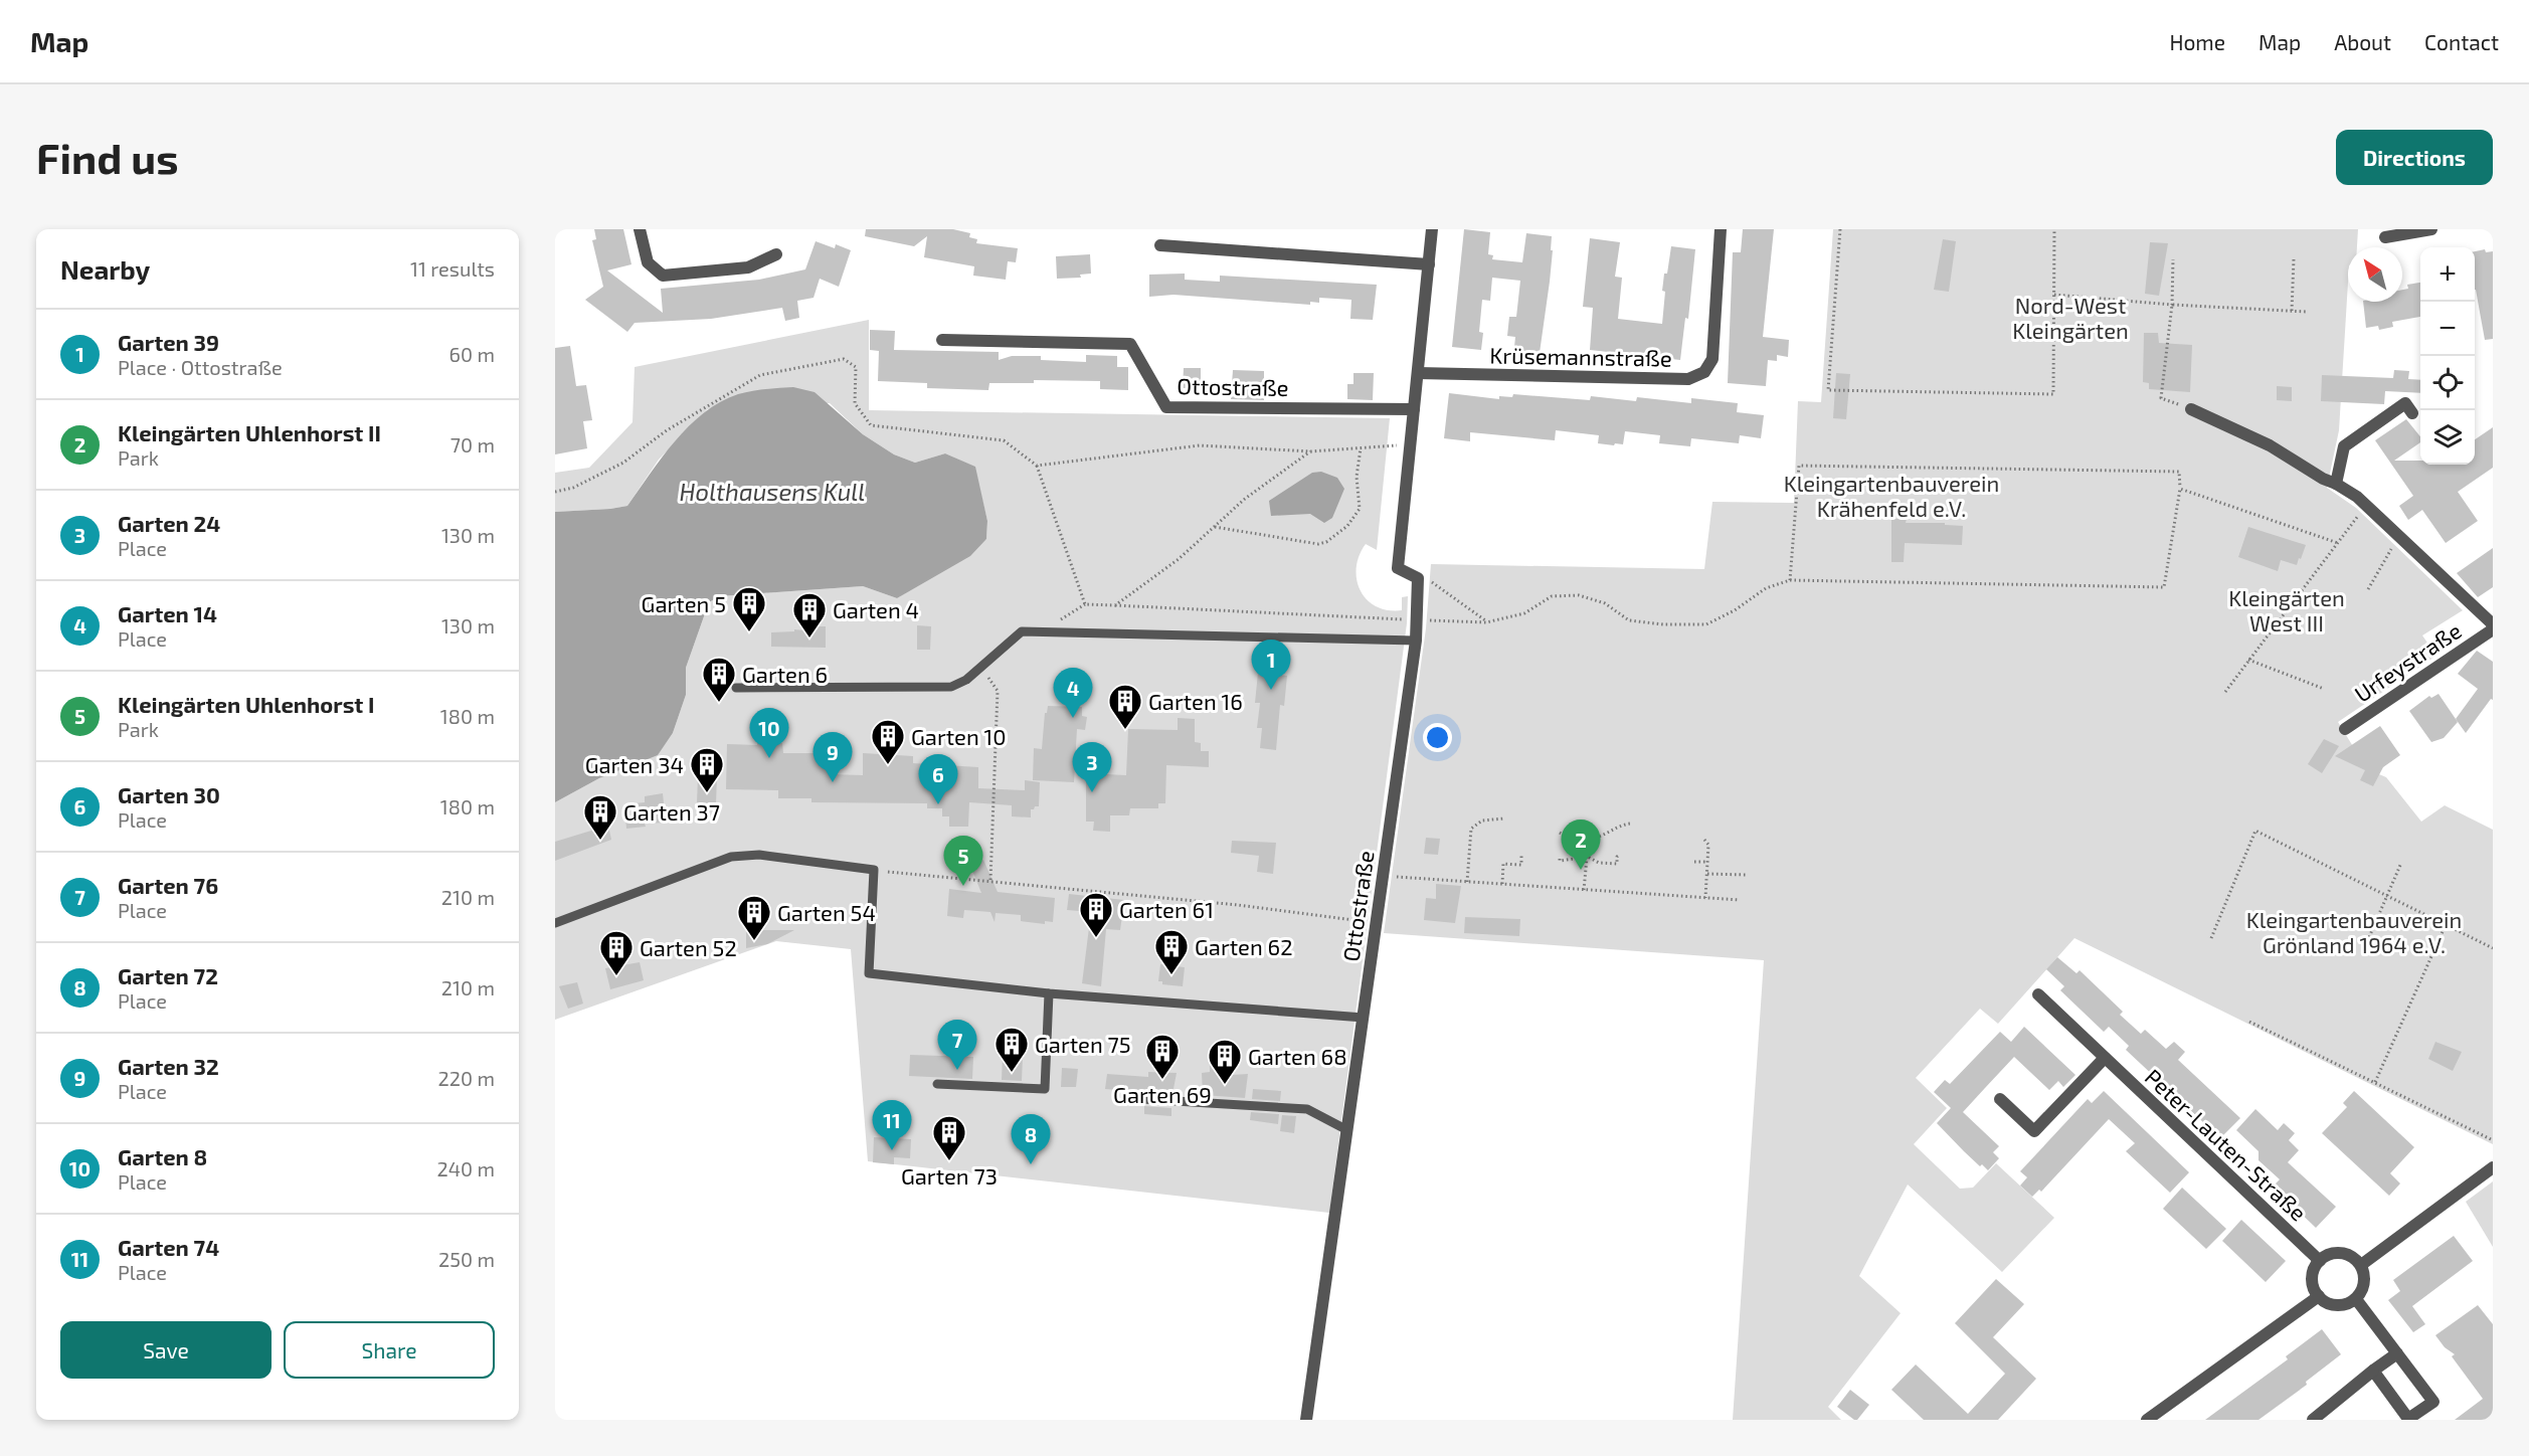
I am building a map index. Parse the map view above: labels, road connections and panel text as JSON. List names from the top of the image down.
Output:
{
  "streets": {
    "street": [
      "Krüsemannstraße",
      "Ottostraße",
      "Urfeystraße",
      "Peter-Lauten-Straße"
    ]
  },
  "water": ["Holthausens Kull"],
  "parks": [
    "Nord-West Kleingärten",
    "Kleingartenbauverein Krähenfeld e.V.",
    "Kleingärten West III",
    "Kleingartenbauverein Grönland 1964 e.V."
  ],
  "places": {
    "building": [
      "Garten 5",
      "Garten 4",
      "Garten 6",
      "Garten 16",
      "Garten 10",
      "Garten 34",
      "Garten 37",
      "Garten 61",
      "Garten 54",
      "Garten 62",
      "Garten 52",
      "Garten 75",
      "Garten 69",
      "Garten 68",
      "Garten 73"
    ]
  },
  "north": "top left",
  "page": {
    "header": "Map",
    "nav": [
      "Home",
      "Map",
      "About",
      "Contact"
    ],
    "buttons": [
      "Directions",
      ["Save", "Share"]
    ],
    "title": "Find us",
    "heading": ["Nearby", "11 results"],
    "map_buttons": ["+", "−"],
    "list": [
      {
        "mark": "1",
        "name": "Garten 39",
        "note": "Place · Ottostraße",
        "value": "60 m"
      },
      {
        "mark": "2",
        "name": "Kleingärten Uhlenhorst II",
        "note": "Park",
        "value": "70 m"
      },
      {
        "mark": "3",
        "name": "Garten 24",
        "note": "Place",
        "value": "130 m"
      },
      {
        "mark": "4",
        "name": "Garten 14",
        "note": "Place",
        "value": "130 m"
      },
      {
        "mark": "5",
        "name": "Kleingärten Uhlenhorst I",
        "note": "Park",
        "value": "180 m"
      },
      {
        "mark": "6",
        "name": "Garten 30",
        "note": "Place",
        "value": "180 m"
      },
      {
        "mark": "7",
        "name": "Garten 76",
        "note": "Place",
        "value": "210 m"
      },
      {
        "mark": "8",
        "name": "Garten 72",
        "note": "Place",
        "value": "210 m"
      },
      {
        "mark": "9",
        "name": "Garten 32",
        "note": "Place",
        "value": "220 m"
      },
      {
        "mark": "10",
        "name": "Garten 8",
        "note": "Place",
        "value": "240 m"
      },
      {
        "mark": "11",
        "name": "Garten 74",
        "note": "Place",
        "value": "250 m"
      }
    ],
    "pins": [
      "1",
      "4",
      "10",
      "9",
      "3",
      "6",
      "2",
      "5",
      "7",
      "11",
      "8"
    ]
  }
}
